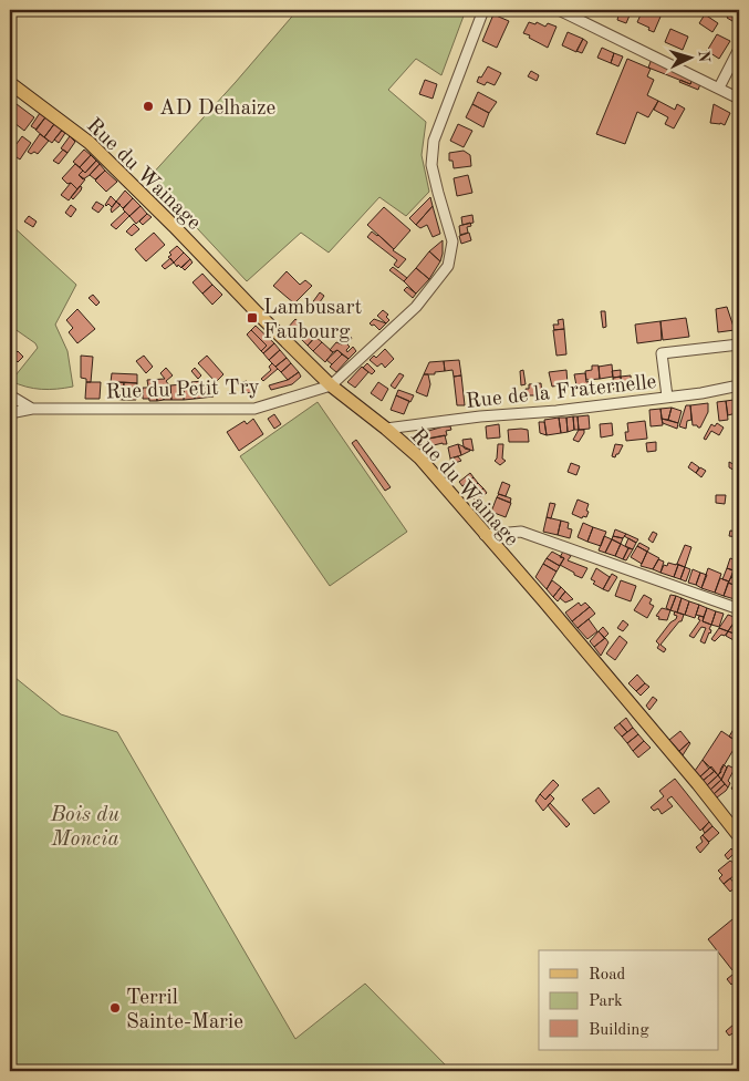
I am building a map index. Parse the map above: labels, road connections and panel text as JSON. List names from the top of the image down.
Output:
{
  "streets": {
    "main road": ["Rue du Wainage"],
    "street": ["Rue du Petit Try", "Rue de la Fraternelle"]
  },
  "crossings": [
    ["Rue du Wainage", "Rue du Petit Try"],
    ["Rue du Wainage", "Rue de la Fraternelle"]
  ],
  "parks": ["Bois du Moncia"],
  "places": {
    "other": ["AD Delhaize", "Terril Sainte-Marie"],
    "transit": ["Lambusart Faubourg"]
  },
  "legend": ["Road", "Park", "Building"],
  "north": "right"
}
